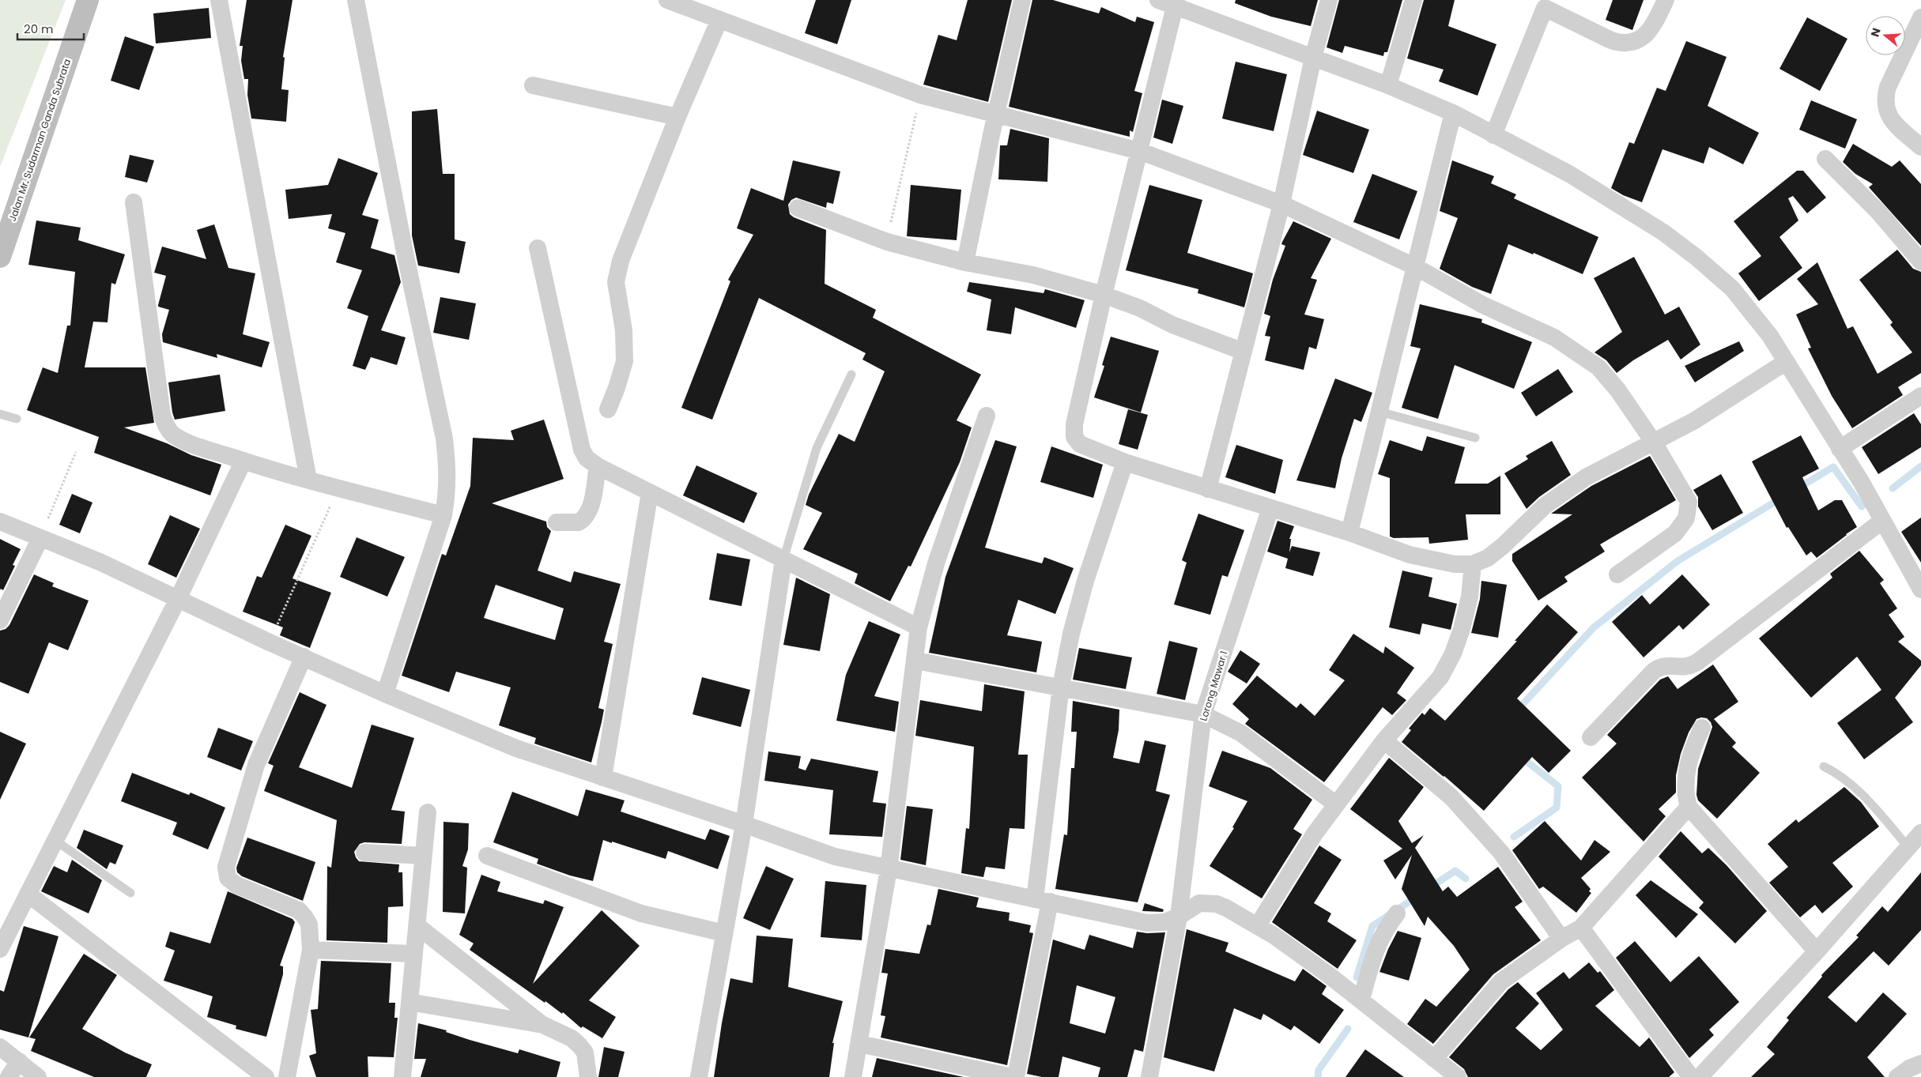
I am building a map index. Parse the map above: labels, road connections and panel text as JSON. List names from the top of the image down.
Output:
{
  "streets": {
    "street": ["Jalan Mr. Sudarman Ganda Subrata", "Lorong Mawar 1"]
  },
  "scale_bar": "20 m",
  "north": "left"
}
